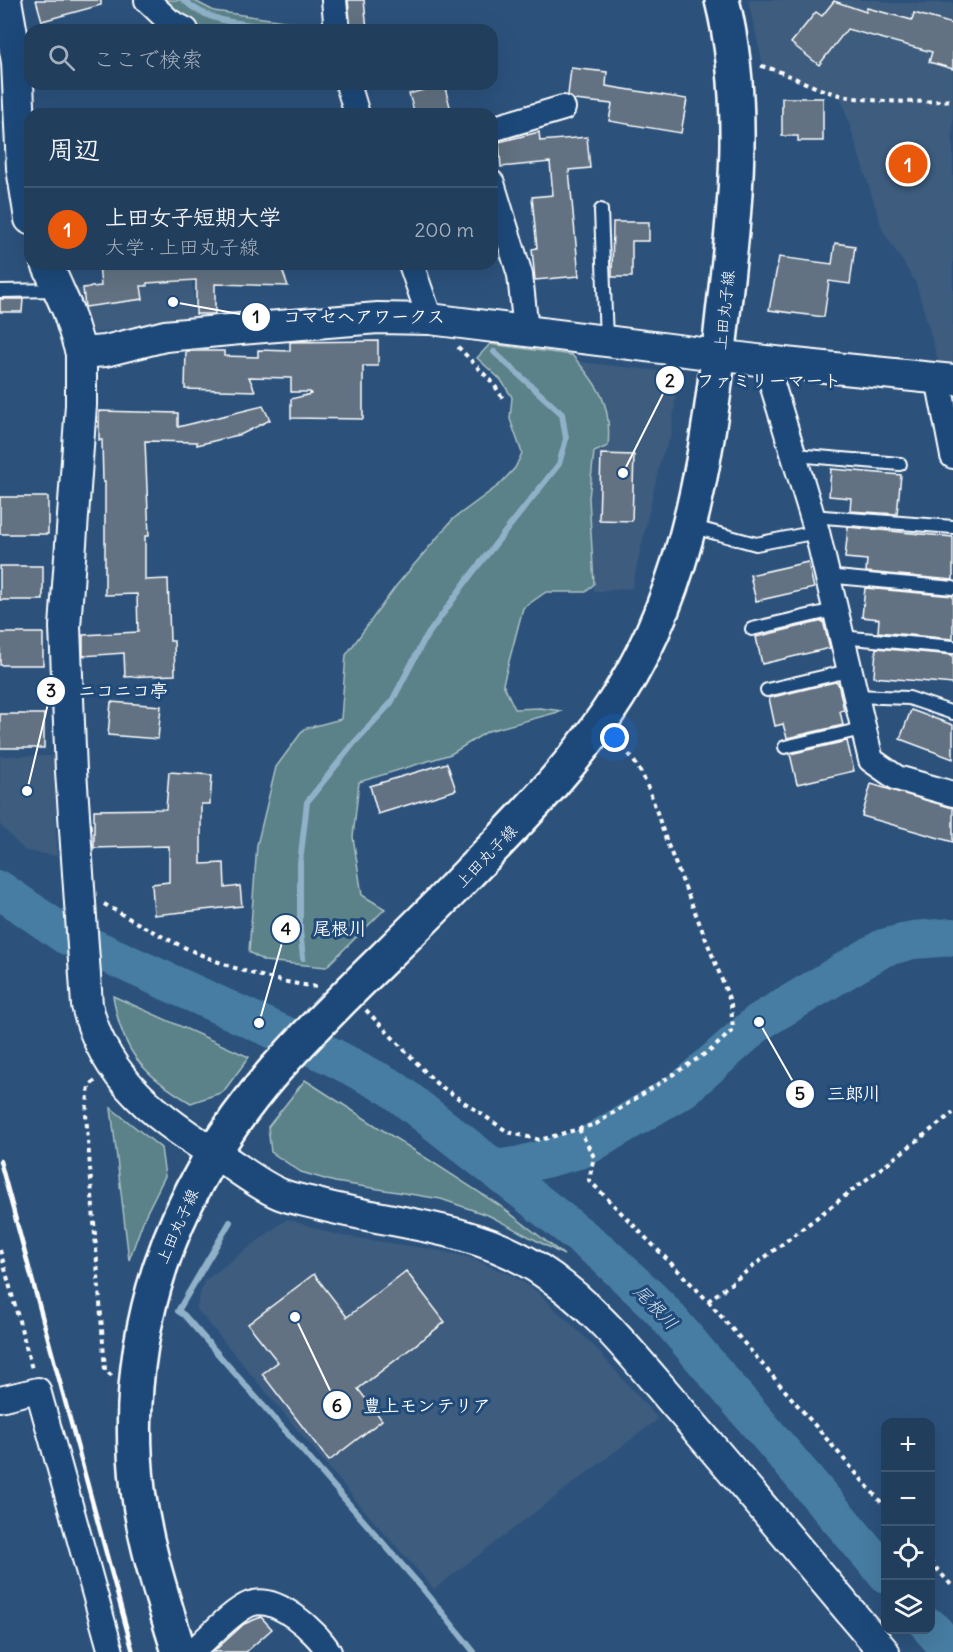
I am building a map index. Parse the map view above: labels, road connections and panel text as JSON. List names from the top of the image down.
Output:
{
  "streets": {
    "main road": ["上田丸子線"]
  },
  "water": ["尾根川"],
  "places": [
    "コマセヘアワークス",
    "ファミリーマート",
    "ニコニコ亭",
    "三郎川",
    "尾根川",
    "豊上モンテリア"
  ],
  "page": {
    "search": "ここで検索",
    "heading": "周辺",
    "pins": "1",
    "list": [
      {
        "mark": "1",
        "name": "上田女子短期大学",
        "note": "大学 · 上田丸子線",
        "value": "200 m"
      }
    ],
    "map_buttons": ["+", "−"]
  }
}
